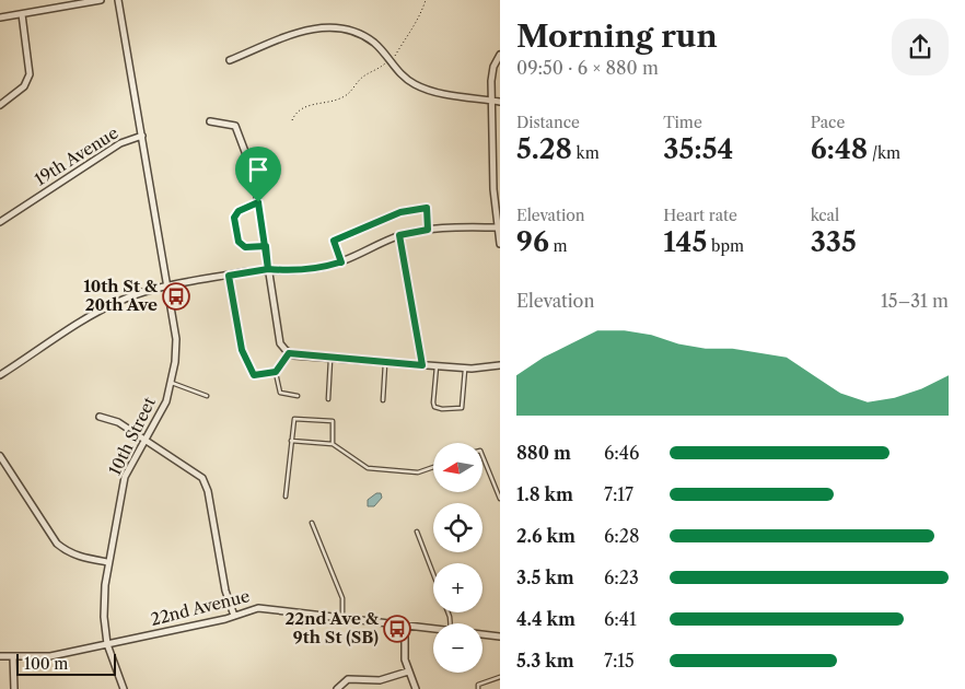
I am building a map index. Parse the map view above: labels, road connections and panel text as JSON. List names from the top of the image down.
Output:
{
  "streets": {
    "street": ["19th Avenue", "10th Street", "22nd Avenue"]
  },
  "crossings": [
    ["19th Avenue", "10th Street"],
    ["10th Street", "22nd Avenue"]
  ],
  "places": {
    "bus stop": ["10th St & 20th Ave", "22nd Ave & 9th St (SB)"]
  },
  "scale_bar": "100 m",
  "north": "left",
  "page": {
    "heading": ["Morning run", "09:50 · 6 × 880 m"],
    "stats": [
      ["Distance", "5.28 km"],
      ["Time", "35:54"],
      ["Pace", "6:48 /km"],
      ["Elevation", "96 m"],
      ["Heart rate", "145 bpm"],
      ["kcal", "335"]
    ],
    "chart": ["Elevation", "15–31 m"],
    "list": [
      {
        "name": "880 m",
        "note": "6:46"
      },
      {
        "name": "1.8 km",
        "note": "7:17"
      },
      {
        "name": "2.6 km",
        "note": "6:28"
      },
      {
        "name": "3.5 km",
        "note": "6:23"
      },
      {
        "name": "4.4 km",
        "note": "6:41"
      },
      {
        "name": "5.3 km",
        "note": "7:15"
      }
    ],
    "map_buttons": ["+", "−"],
    "scale": "100 m"
  }
}
